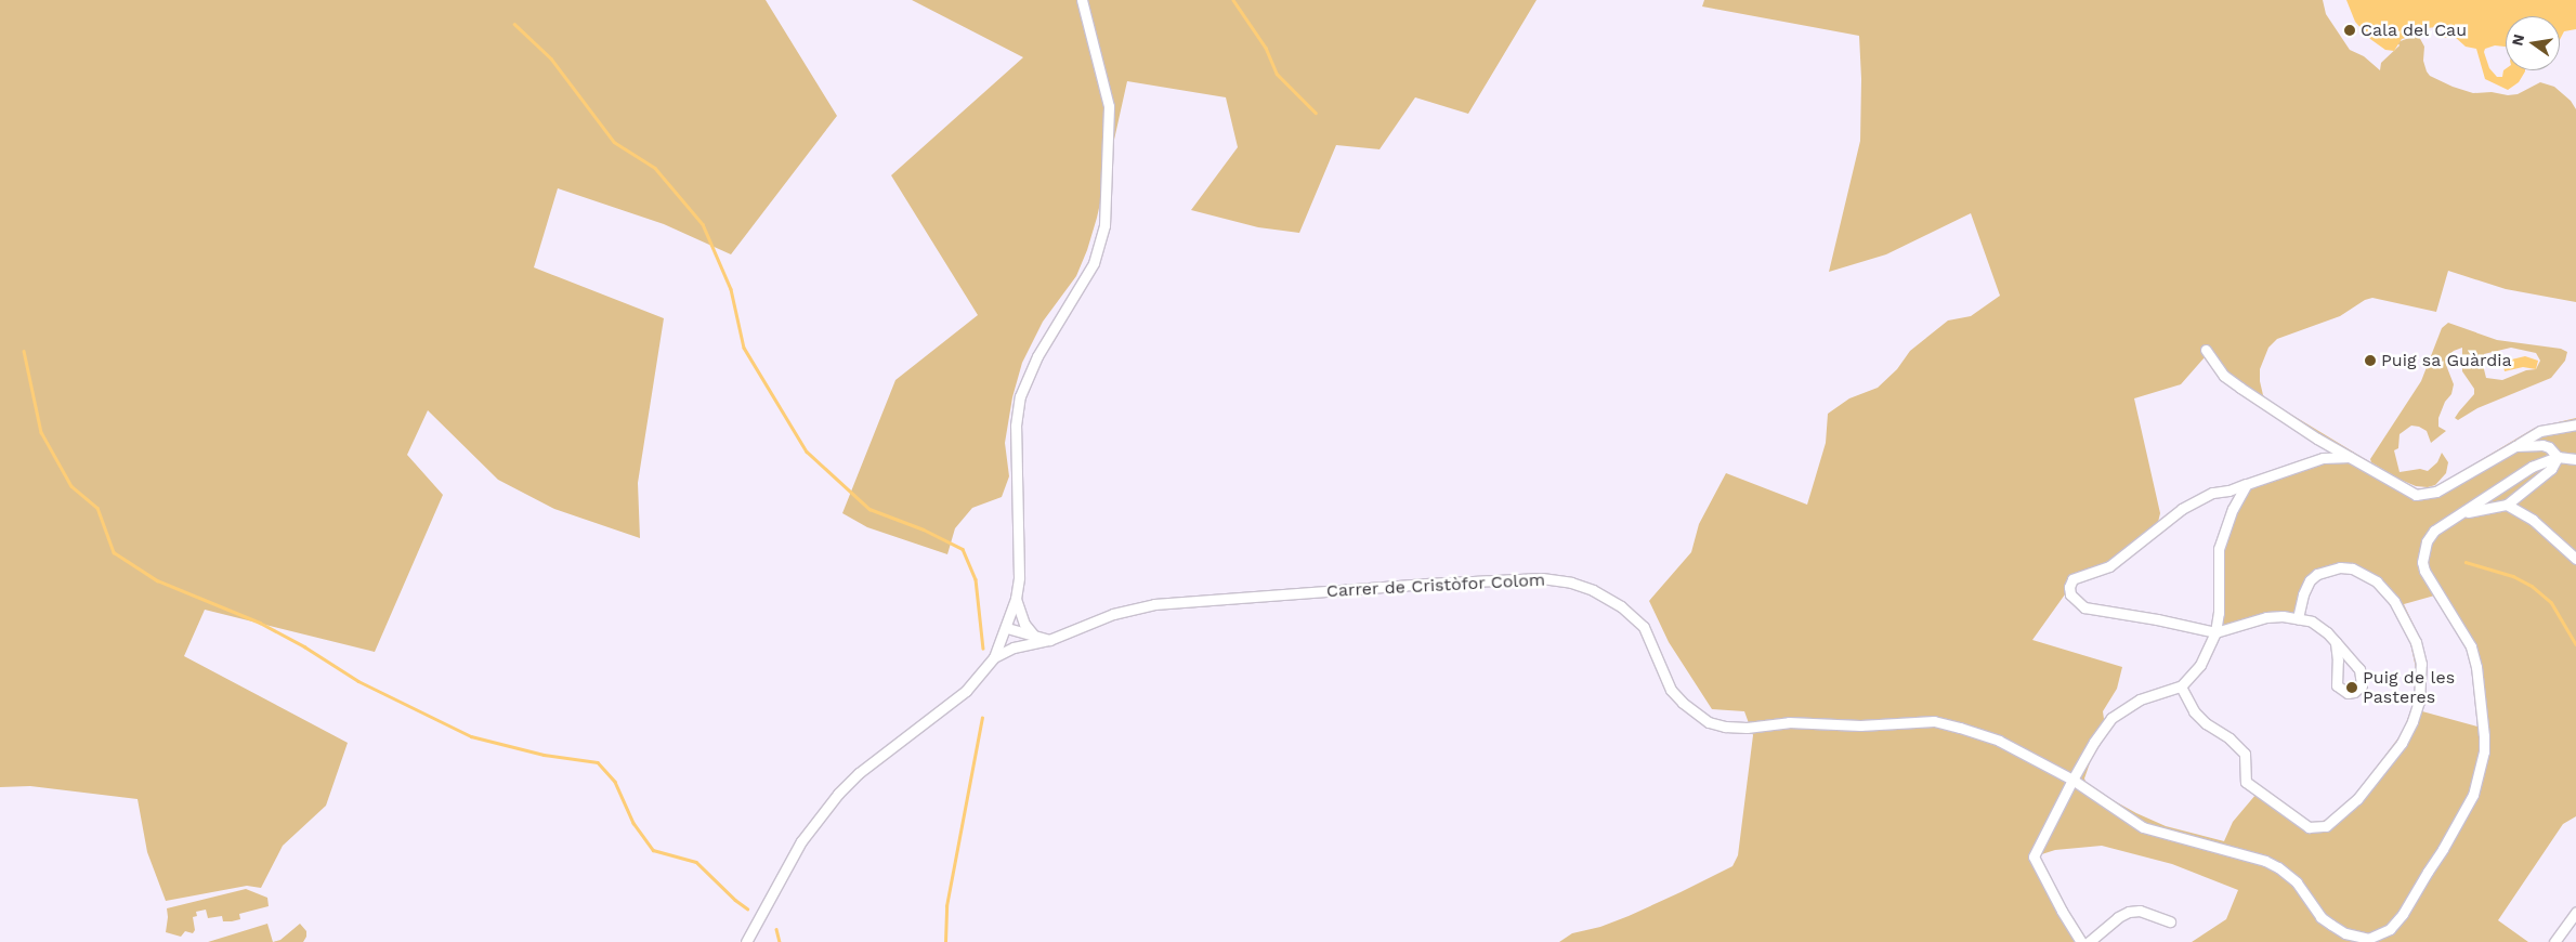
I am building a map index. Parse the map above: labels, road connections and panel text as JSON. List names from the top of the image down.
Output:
{
  "streets": {
    "street": ["Carrer de Cristòfor Colom"]
  },
  "places": ["Cala del Cau", "Puig sa Guàrdia", "Puig de les Pasteres"],
  "north": "left"
}
